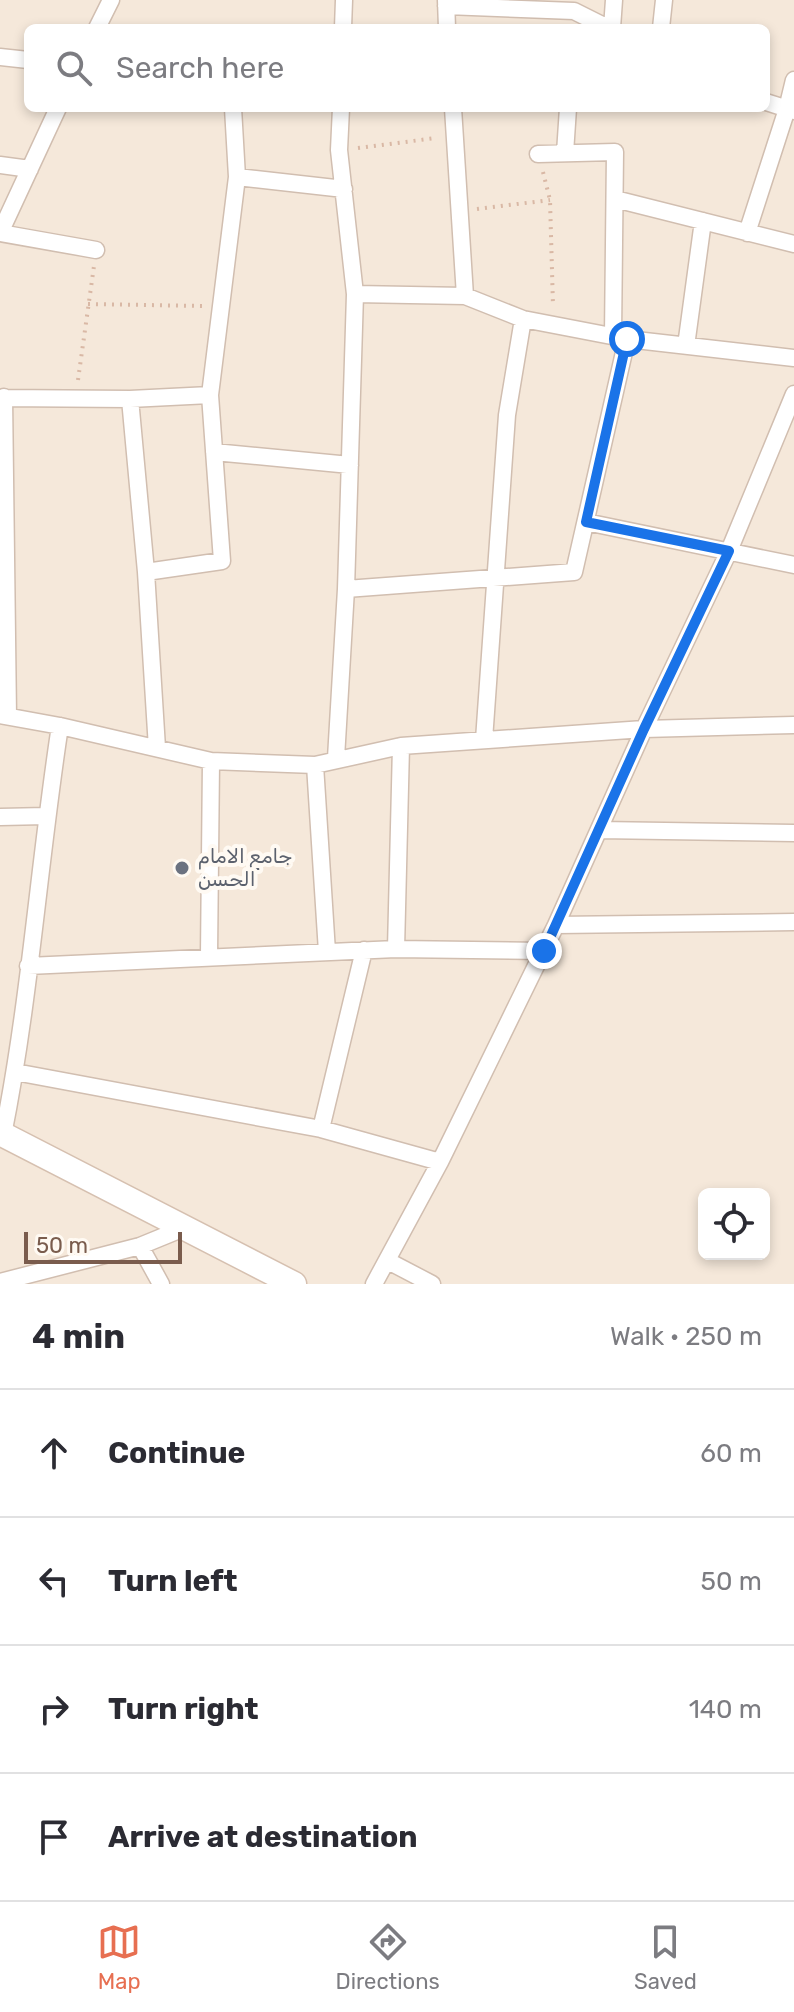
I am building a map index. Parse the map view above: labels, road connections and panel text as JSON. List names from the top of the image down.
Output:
{
  "places": ["جامع الامام الحسن"],
  "scale_bar": "50 m",
  "page": {
    "search": "Search here",
    "scale": "50 m",
    "heading": ["4 min", "Walk · 250 m"],
    "list": [
      ["Continue", "60 m"],
      ["Turn left", "50 m"],
      ["Turn right", "140 m"],
      "Arrive at destination"
    ],
    "nav": ["Map", "Directions", "Saved"]
  }
}
